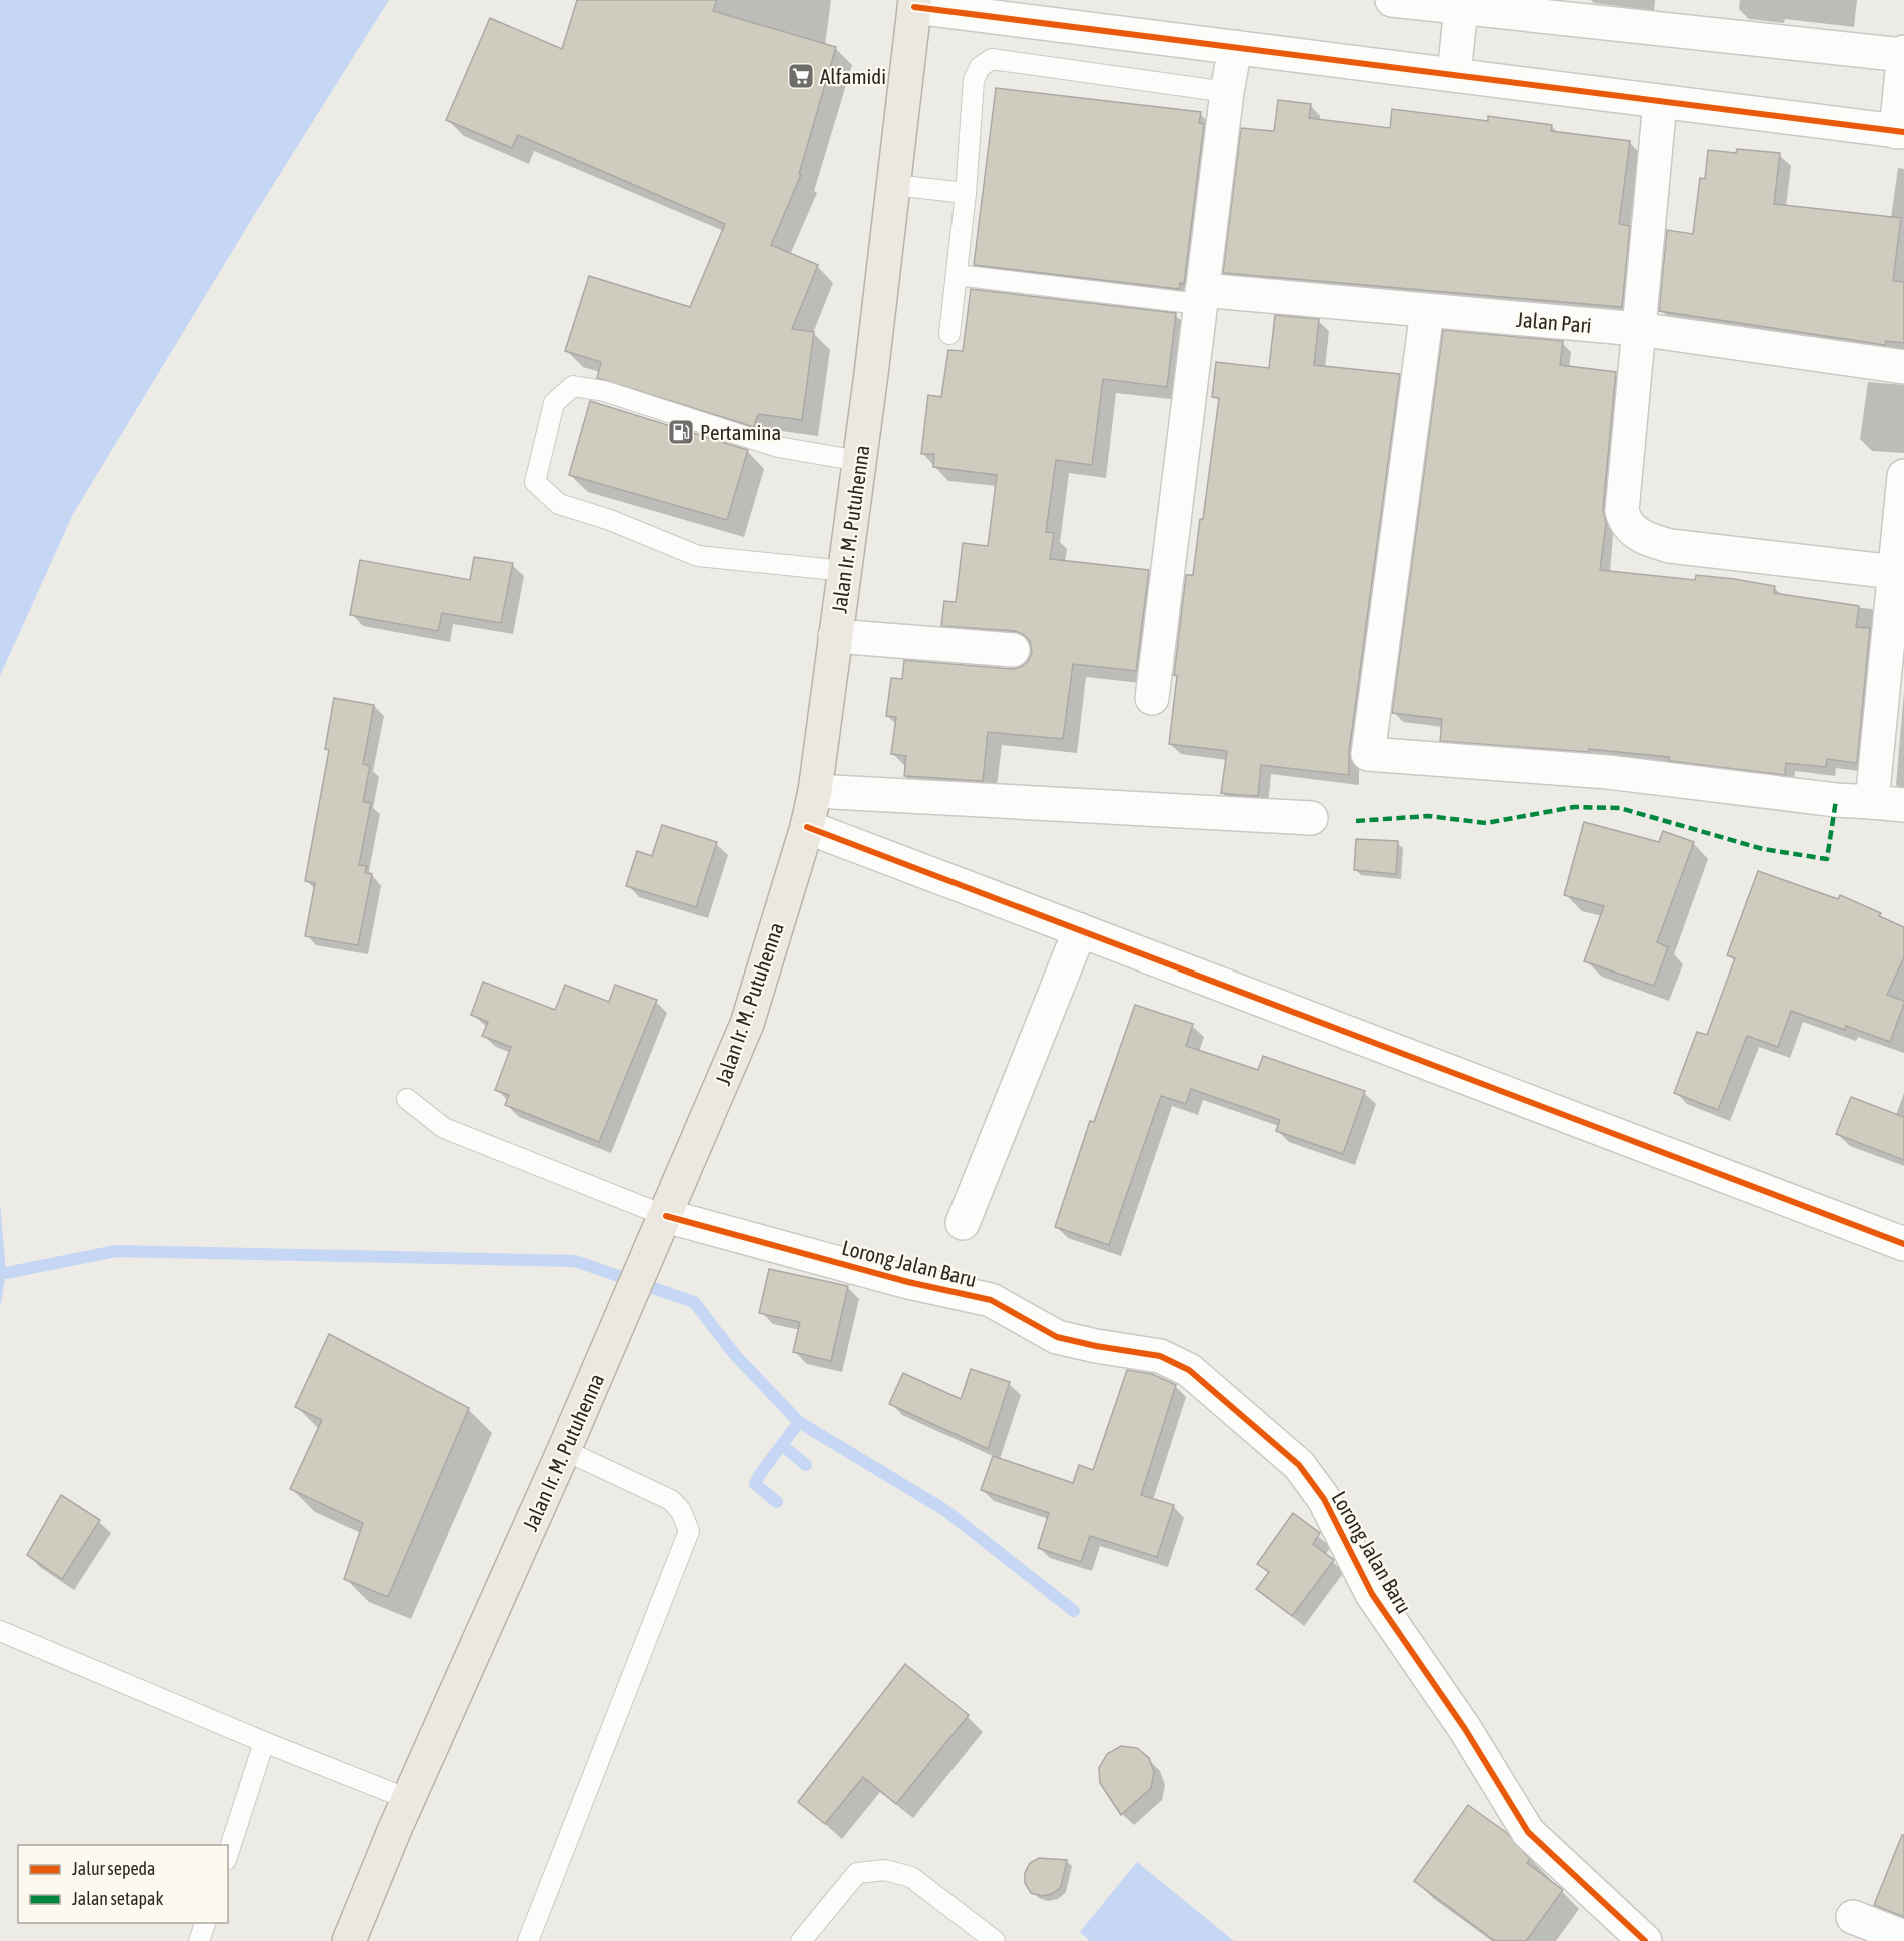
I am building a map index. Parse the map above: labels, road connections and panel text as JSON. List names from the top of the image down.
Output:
{
  "streets": {
    "highway": ["Jalan Ir. M. Putuhenna"],
    "street": ["Jalan Pari", "Lorong Jalan Baru"]
  },
  "crossings": [
    ["Jalan Ir. M. Putuhenna", "Lorong Jalan Baru"]
  ],
  "places": {
    "supermarket": ["Alfamidi"],
    "fuel station": ["Pertamina"]
  },
  "legend": ["Jalur sepeda", "Jalan setapak"]
}
